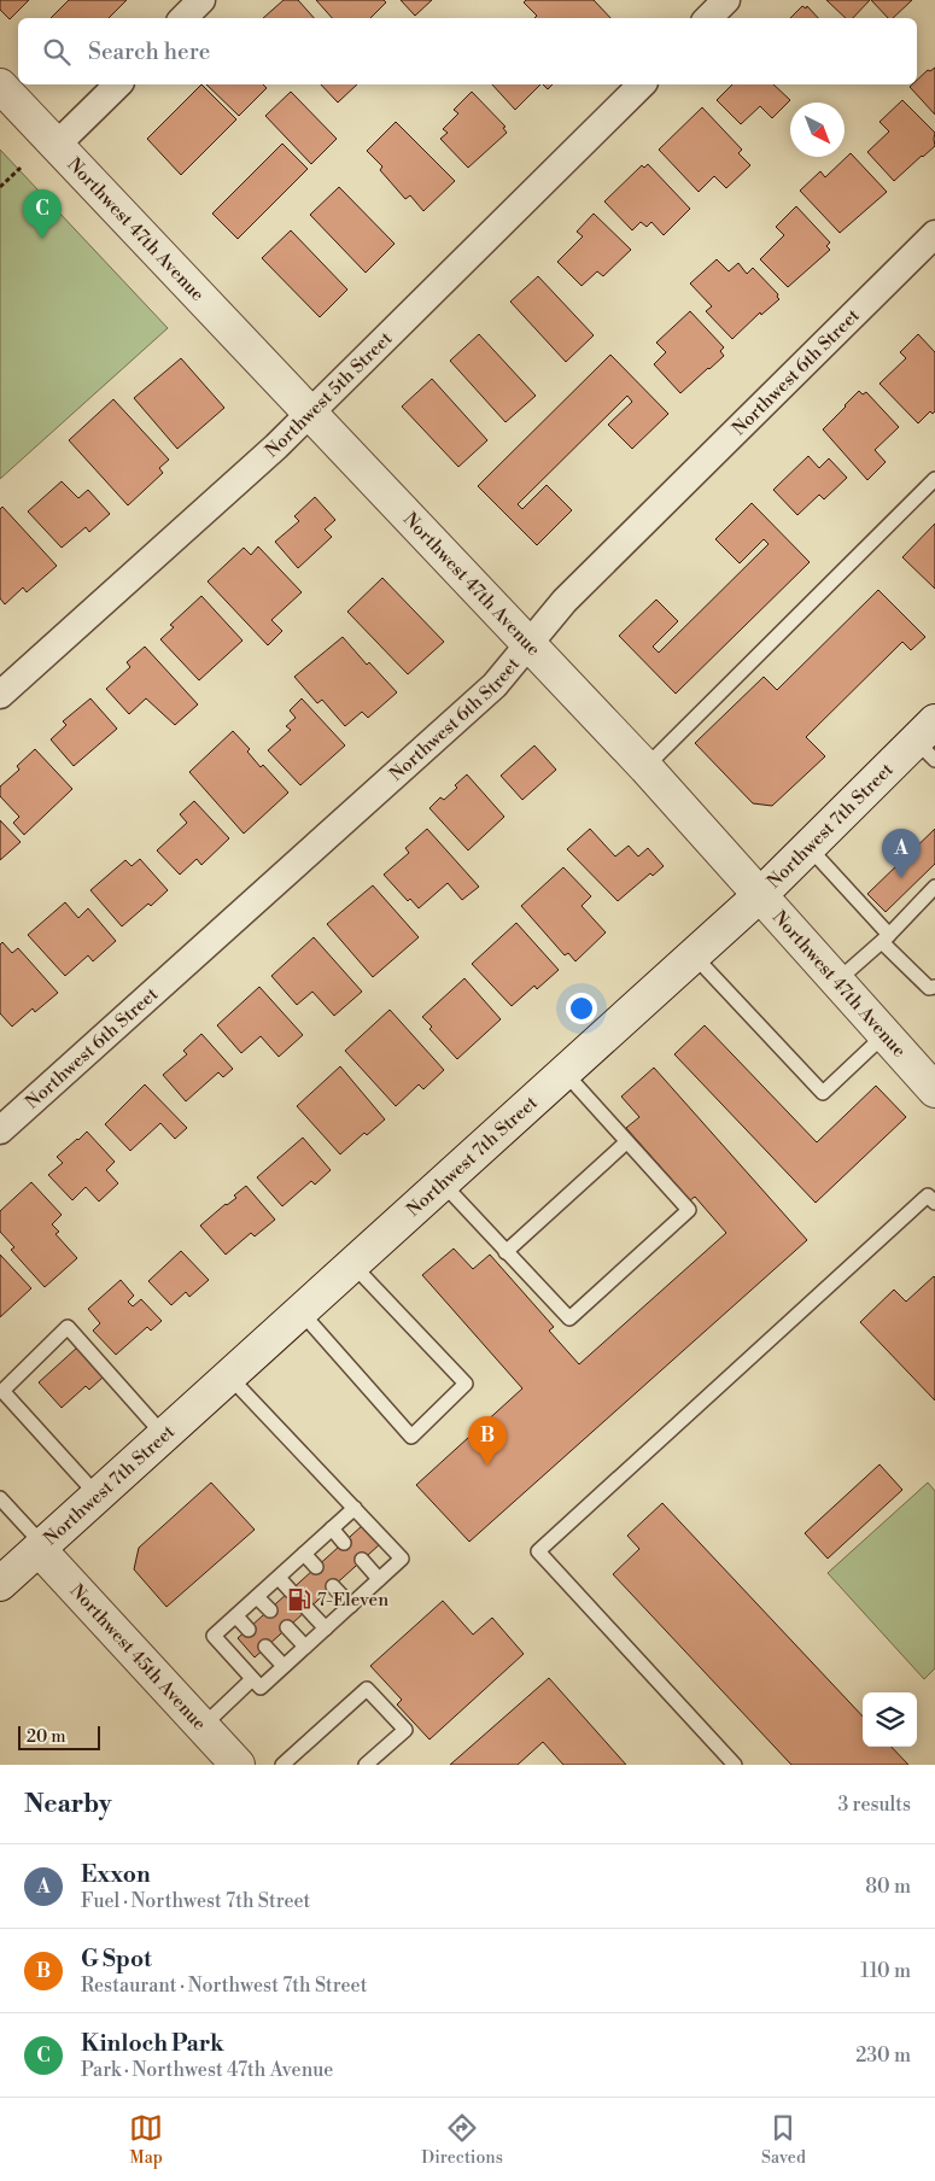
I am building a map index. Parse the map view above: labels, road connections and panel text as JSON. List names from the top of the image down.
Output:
{
  "streets": {
    "street": [
      "Northwest 47th Avenue",
      "Northwest 6th Street",
      "Northwest 5th Street",
      "Northwest 7th Street",
      "Northwest 45th Avenue"
    ]
  },
  "crossings": [
    ["Northwest 47th Avenue", "Northwest 6th Street"],
    ["Northwest 47th Avenue", "Northwest 5th Street"],
    ["Northwest 47th Avenue", "Northwest 7th Street"],
    ["Northwest 7th Street", "Northwest 45th Avenue"]
  ],
  "places": {
    "fuel station": ["7-Eleven"]
  },
  "scale_bar": "20 m",
  "north": "bottom right",
  "page": {
    "search": "Search here",
    "pins": ["C", "A", "B"],
    "scale": "20 m",
    "heading": ["Nearby", "3 results"],
    "list": [
      {
        "mark": "A",
        "name": "Exxon",
        "note": "Fuel · Northwest 7th Street",
        "value": "80 m"
      },
      {
        "mark": "B",
        "name": "G Spot",
        "note": "Restaurant · Northwest 7th Street",
        "value": "110 m"
      },
      {
        "mark": "C",
        "name": "Kinloch Park",
        "note": "Park · Northwest 47th Avenue",
        "value": "230 m"
      }
    ],
    "nav": ["Map", "Directions", "Saved"]
  }
}
